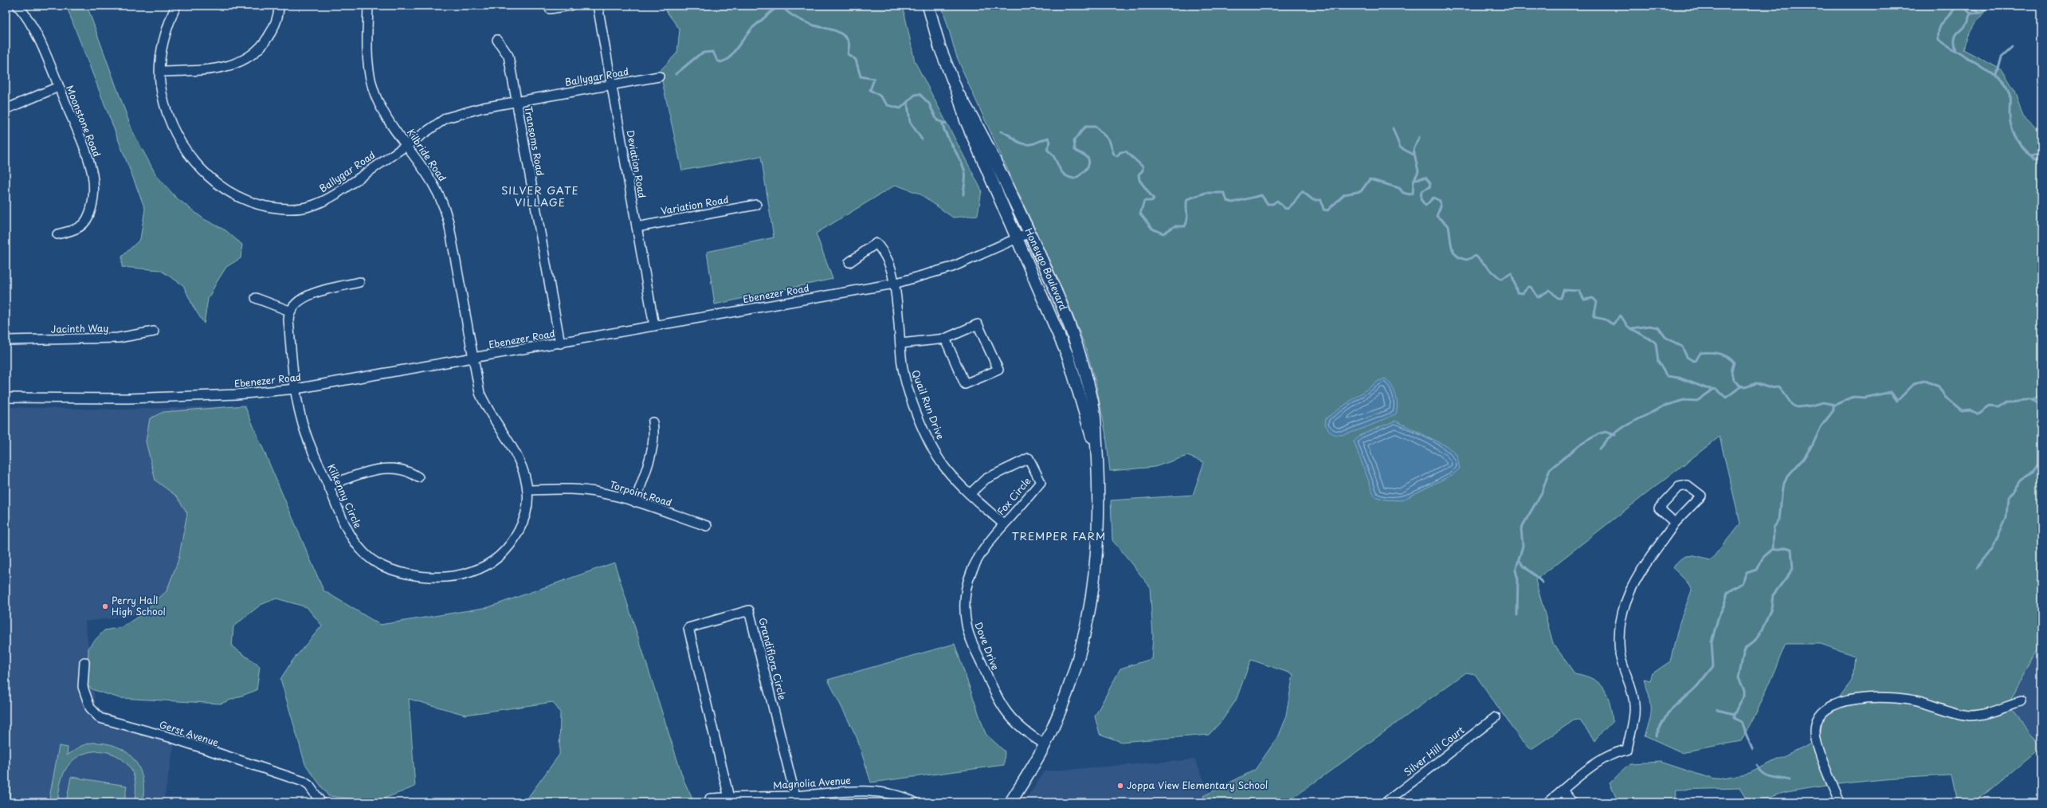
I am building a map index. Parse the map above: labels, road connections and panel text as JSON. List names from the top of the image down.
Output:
{
  "streets": {
    "main road": ["Honeygo Boulevard"],
    "street": [
      "Ballygar Road",
      "Moonstone Road",
      "Transoms Road",
      "Kilbride Road",
      "Deviation Road",
      "Variation Road",
      "Ebenezer Road",
      "Jacinth Way",
      "Quail Run Drive",
      "Torpoint Road",
      "Kilkenny Circle",
      "Fox Circle",
      "Dove Drive",
      "Grandiflora Circle",
      "Gerst Avenue",
      "Silver Hill Court",
      "Magnolia Avenue"
    ]
  },
  "crossings": [
    ["Ballygar Road", "Transoms Road"],
    ["Ballygar Road", "Kilbride Road"],
    ["Ballygar Road", "Deviation Road"],
    ["Transoms Road", "Ebenezer Road"],
    ["Kilbride Road", "Ebenezer Road"],
    ["Kilbride Road", "Kilkenny Circle"],
    ["Deviation Road", "Variation Road"],
    ["Deviation Road", "Ebenezer Road"],
    ["Honeygo Boulevard", "Ebenezer Road"],
    ["Honeygo Boulevard", "Dove Drive"],
    ["Ebenezer Road", "Quail Run Drive"],
    ["Ebenezer Road", "Kilkenny Circle"],
    ["Quail Run Drive", "Fox Circle"],
    ["Quail Run Drive", "Dove Drive"],
    ["Torpoint Road", "Kilkenny Circle"],
    ["Fox Circle", "Dove Drive"],
    ["Grandiflora Circle", "Magnolia Avenue"]
  ],
  "districts": ["SILVER GATE VILLAGE", "TREMPER FARM"],
  "places": ["Perry Hall High School", "Joppa View Elementary School"]
}
